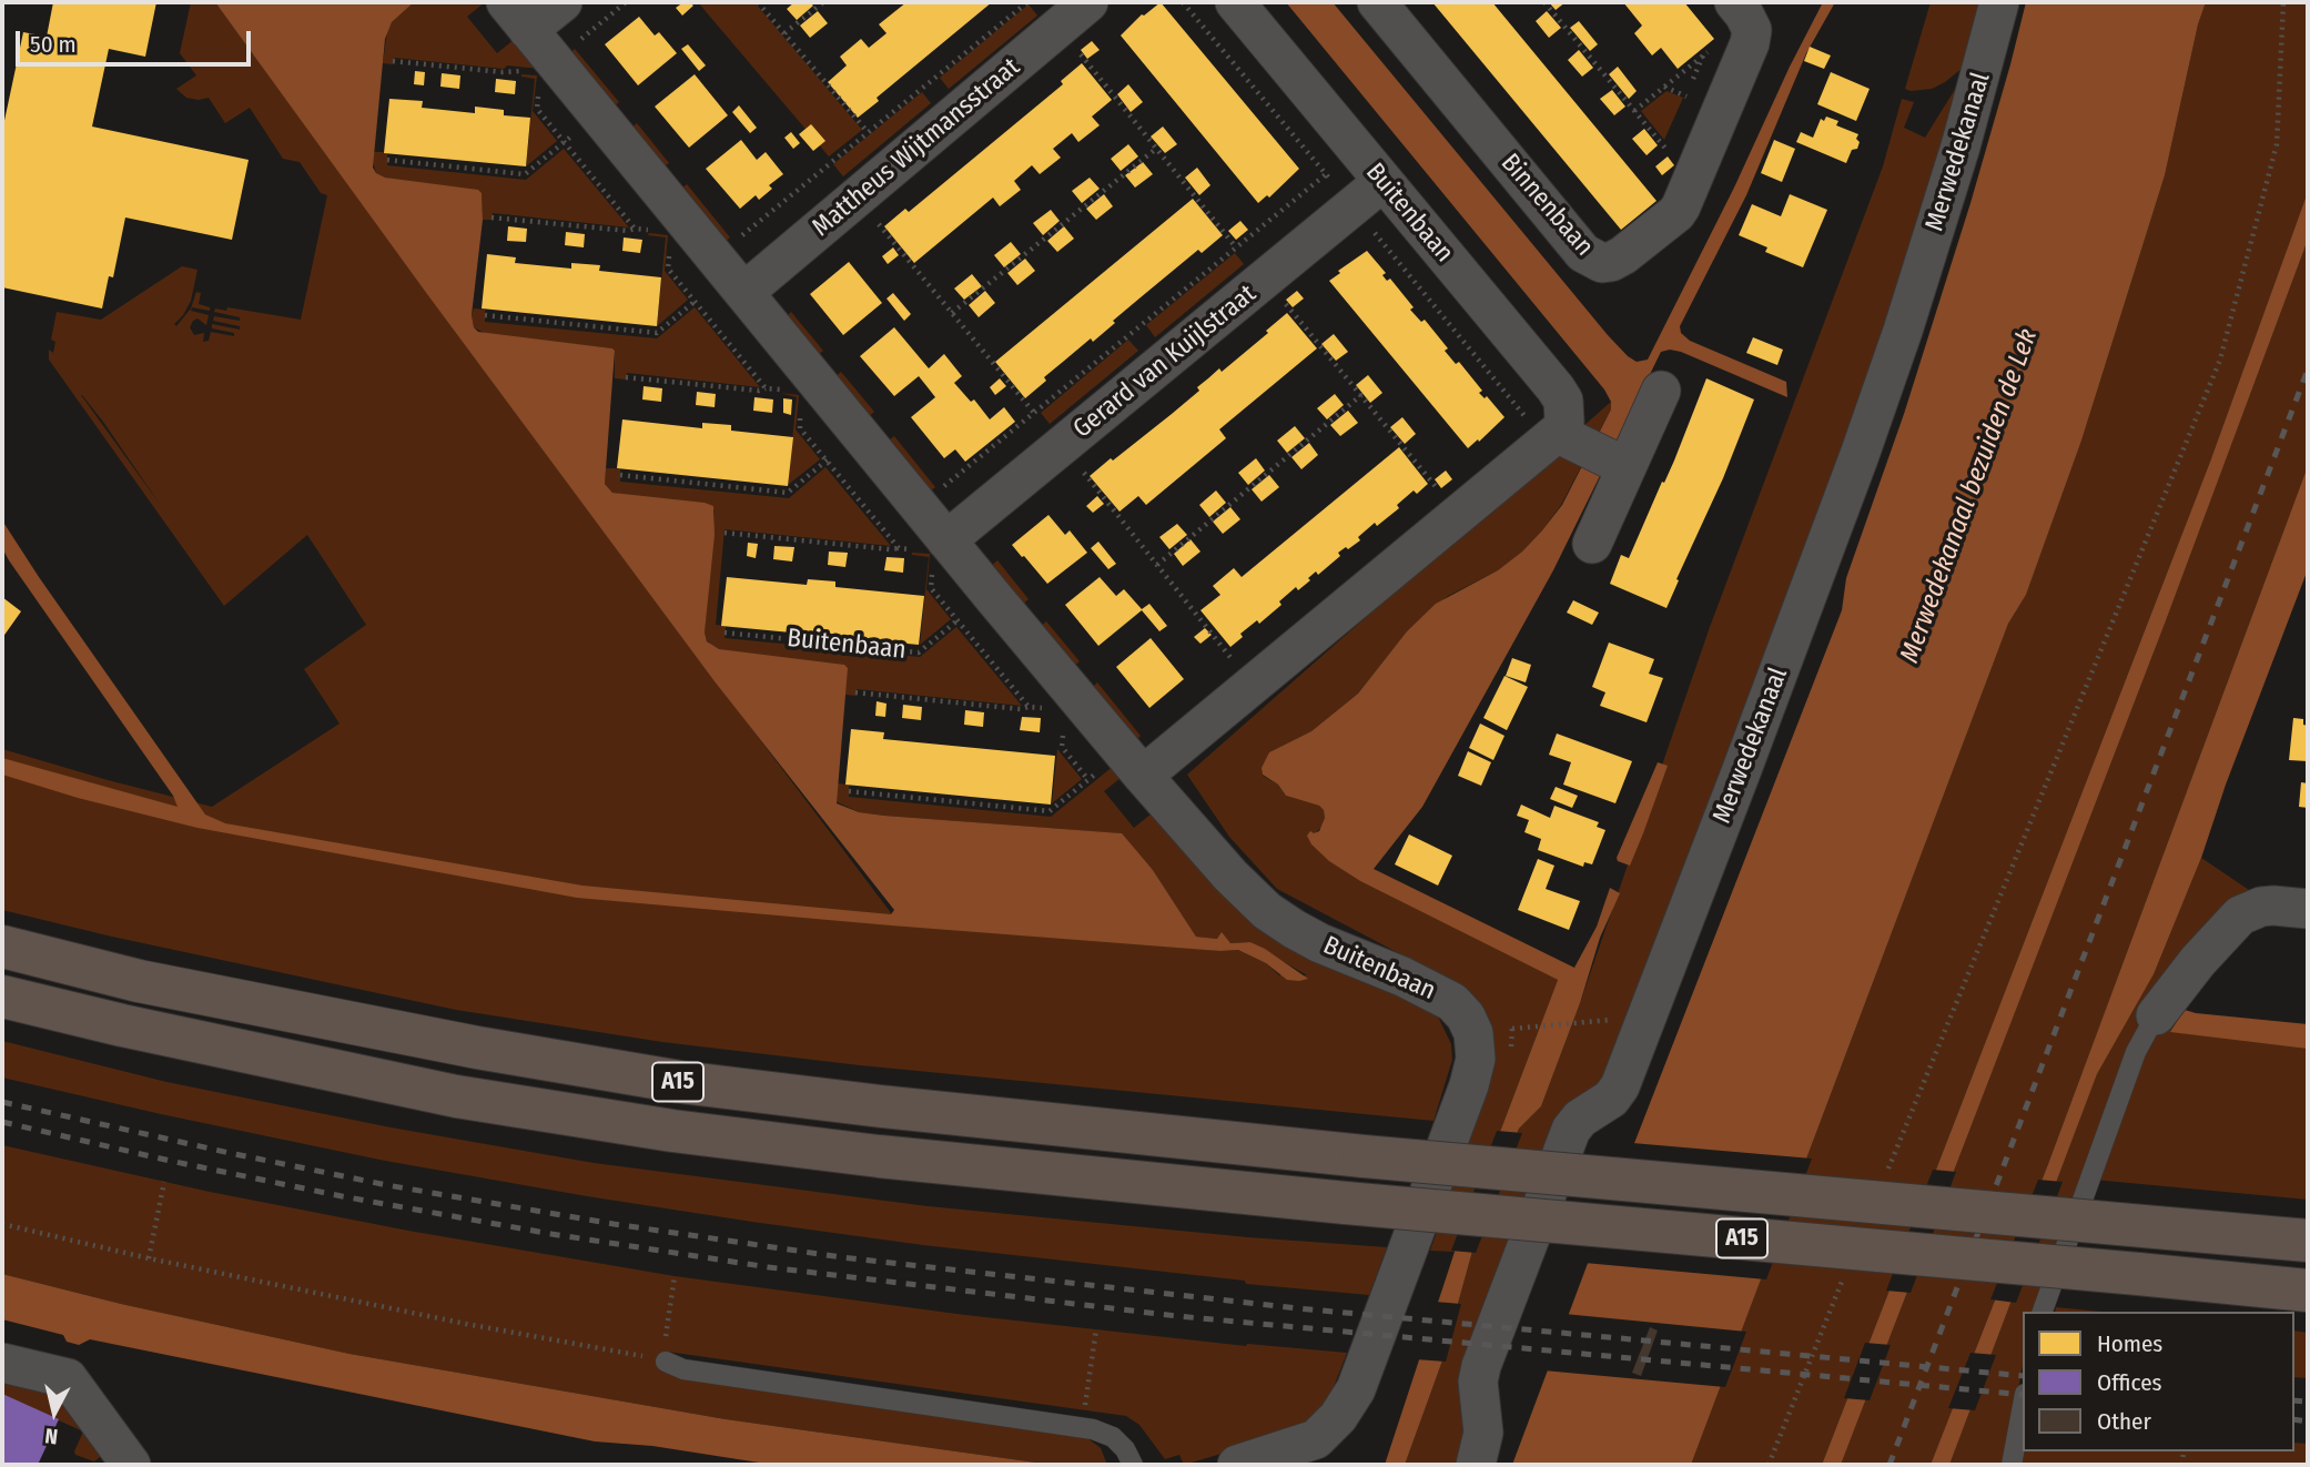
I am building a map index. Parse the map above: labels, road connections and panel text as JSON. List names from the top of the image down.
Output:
{
  "streets": {
    "highway": ["A15"],
    "street": [
      "Mattheus Wijtmansstraat",
      "Merwedekanaal",
      "Binnenbaan",
      "Buitenbaan",
      "Gerard van Kuijlstraat"
    ]
  },
  "crossings": [
    ["Mattheus Wijtmansstraat", "Buitenbaan"],
    ["Buitenbaan", "Gerard van Kuijlstraat"]
  ],
  "water": ["Merwedekanaal bezuiden de Lek"],
  "legend": ["Homes", "Offices", "Other"],
  "scale_bar": "50 m",
  "north": "bottom"
}
